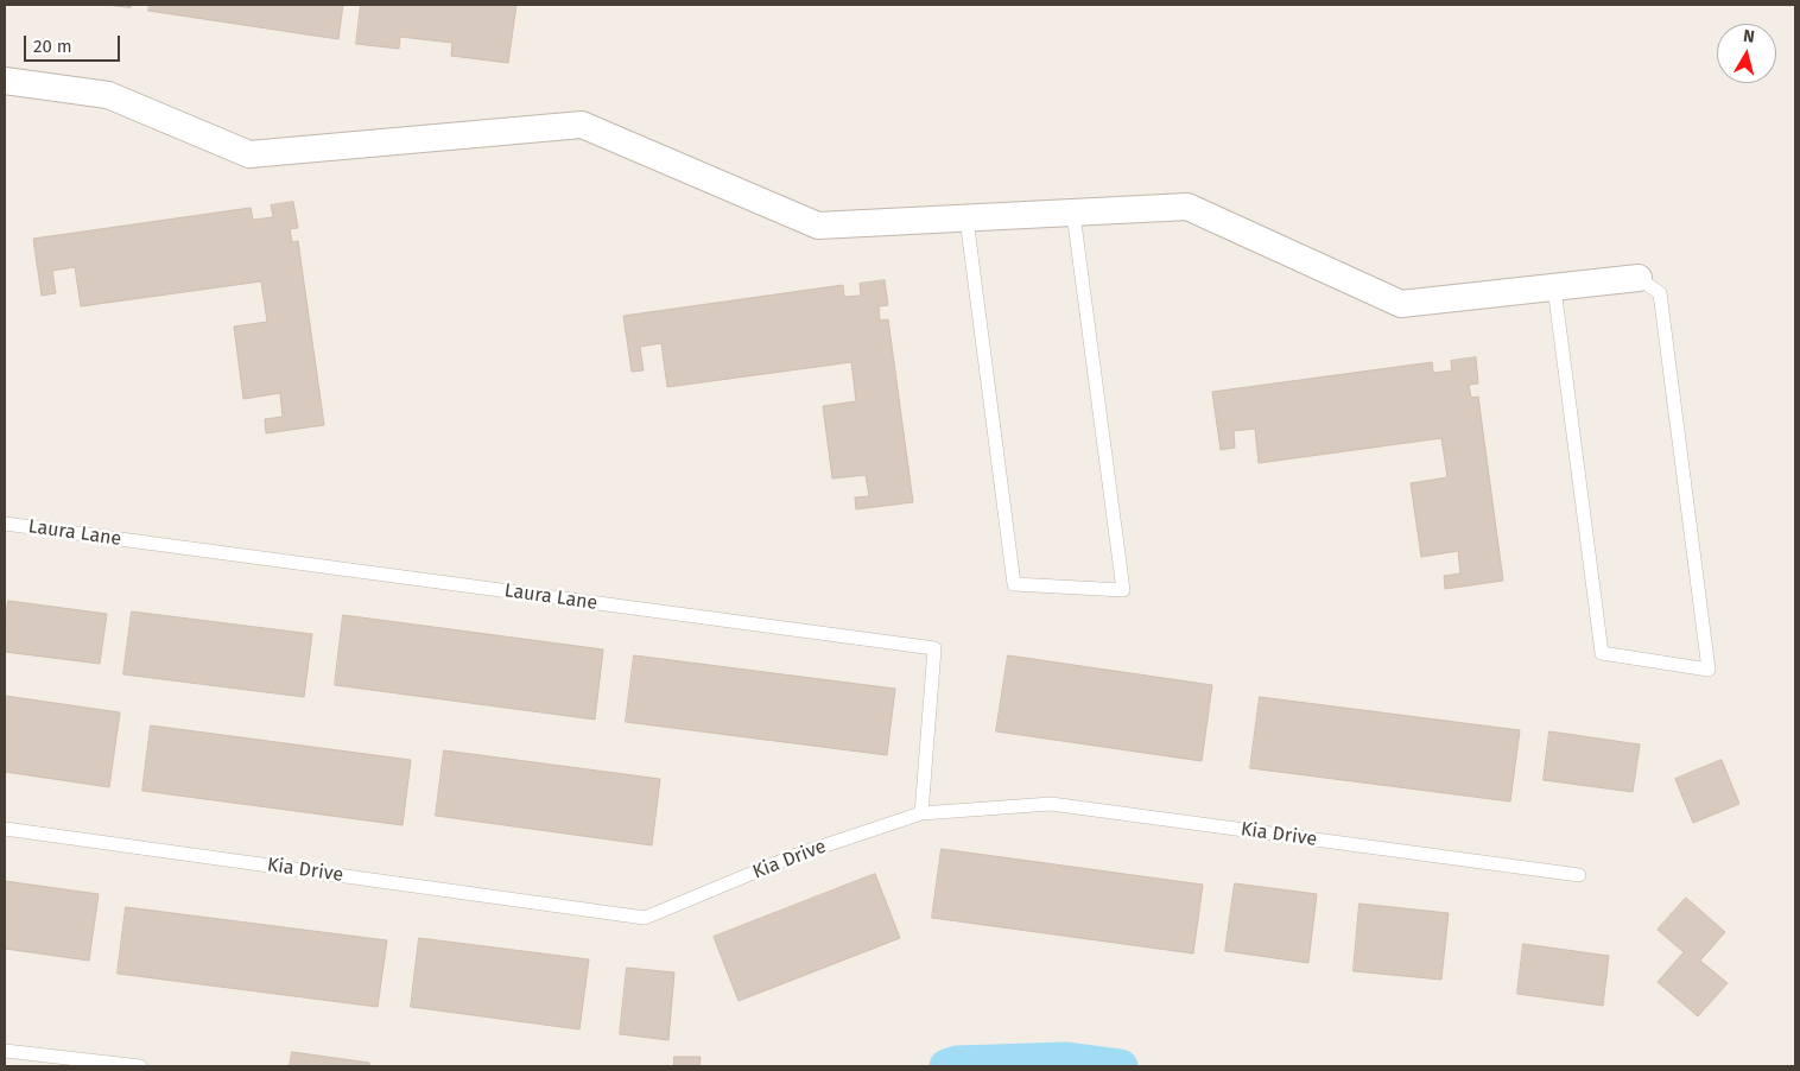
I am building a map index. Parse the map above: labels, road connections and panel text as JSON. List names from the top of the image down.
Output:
{
  "streets": {
    "lane": ["Laura Lane", "Kia Drive"]
  },
  "crossings": [
    ["Laura Lane", "Kia Drive"]
  ],
  "scale_bar": "20 m",
  "north": "top"
}
